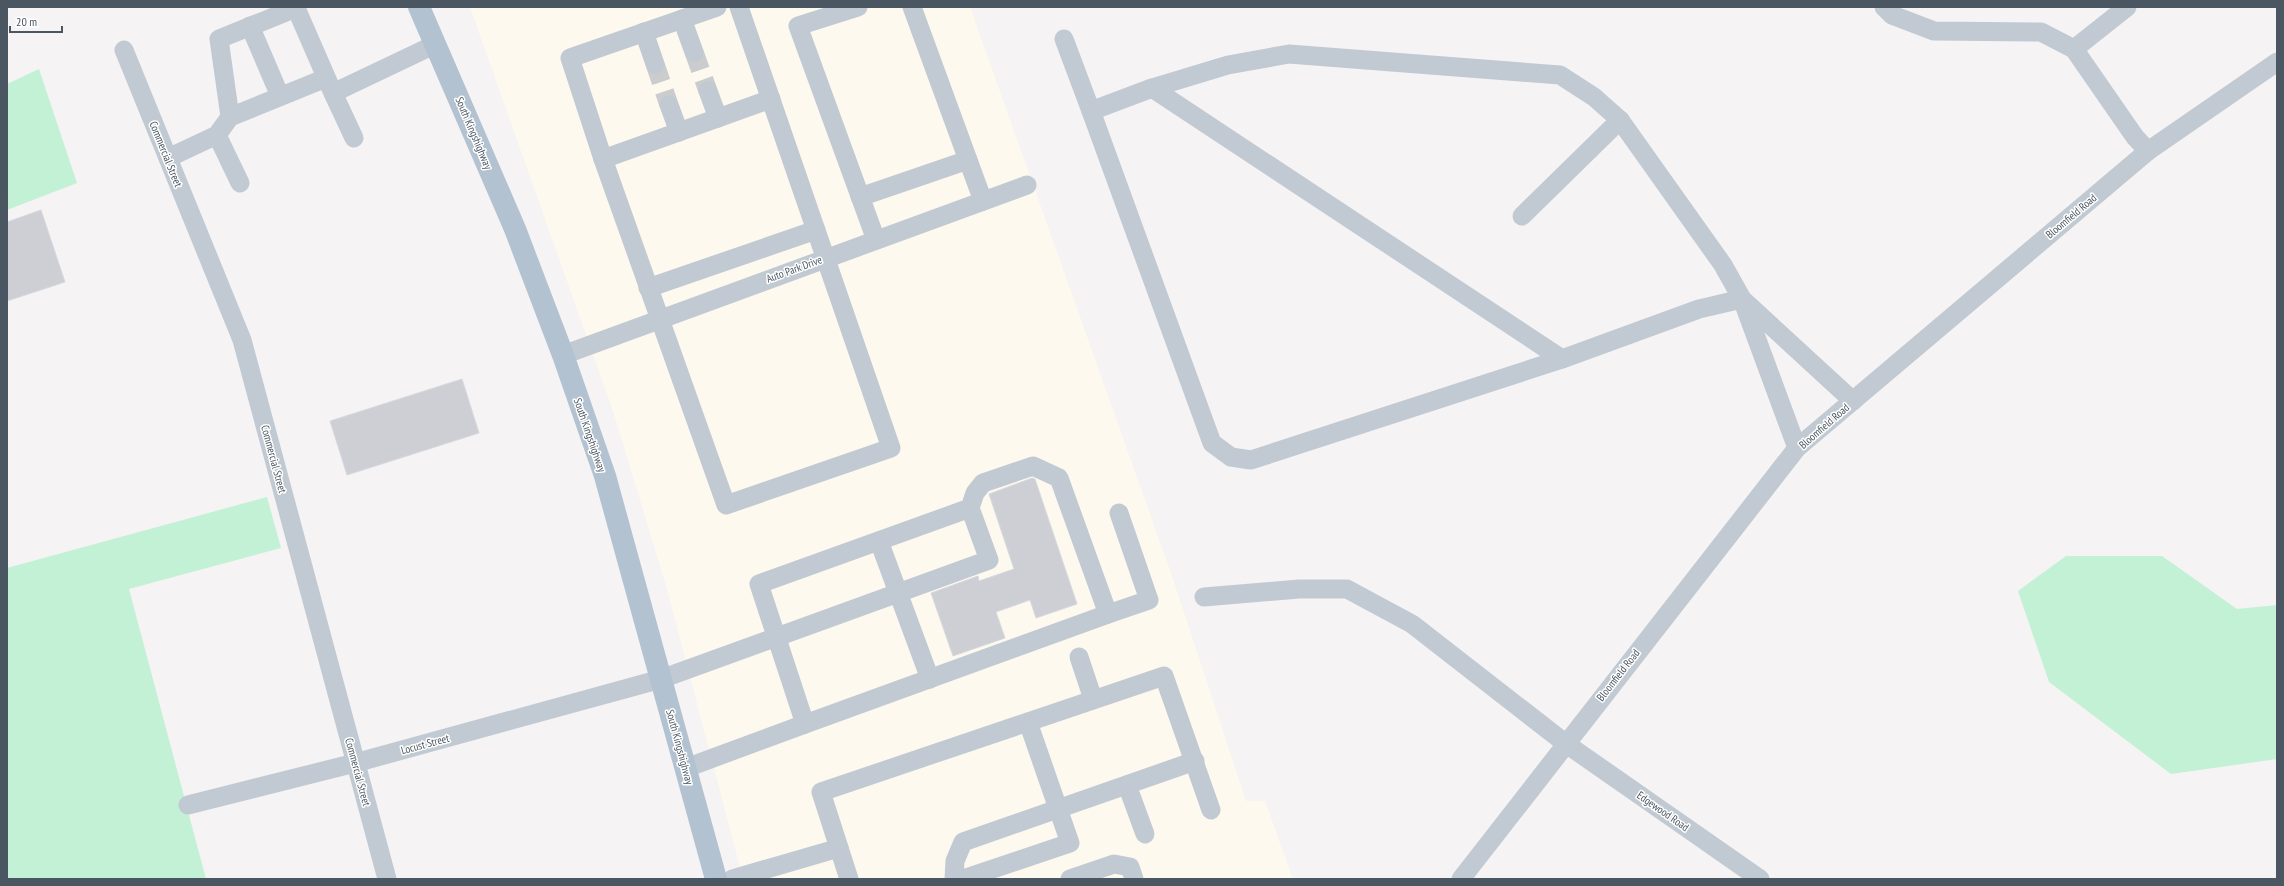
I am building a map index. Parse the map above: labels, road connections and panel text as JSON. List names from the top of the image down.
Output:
{
  "streets": {
    "main road": ["South Kingshighway"],
    "street": [
      "Commercial Street",
      "Bloomfield Road",
      "Auto Park Drive",
      "Locust Street",
      "Edgewood Road"
    ]
  },
  "crossings": [
    ["South Kingshighway", "Auto Park Drive"],
    ["South Kingshighway", "Locust Street"],
    ["Commercial Street", "Locust Street"],
    ["Bloomfield Road", "Edgewood Road"]
  ],
  "scale_bar": "20 m"
}
